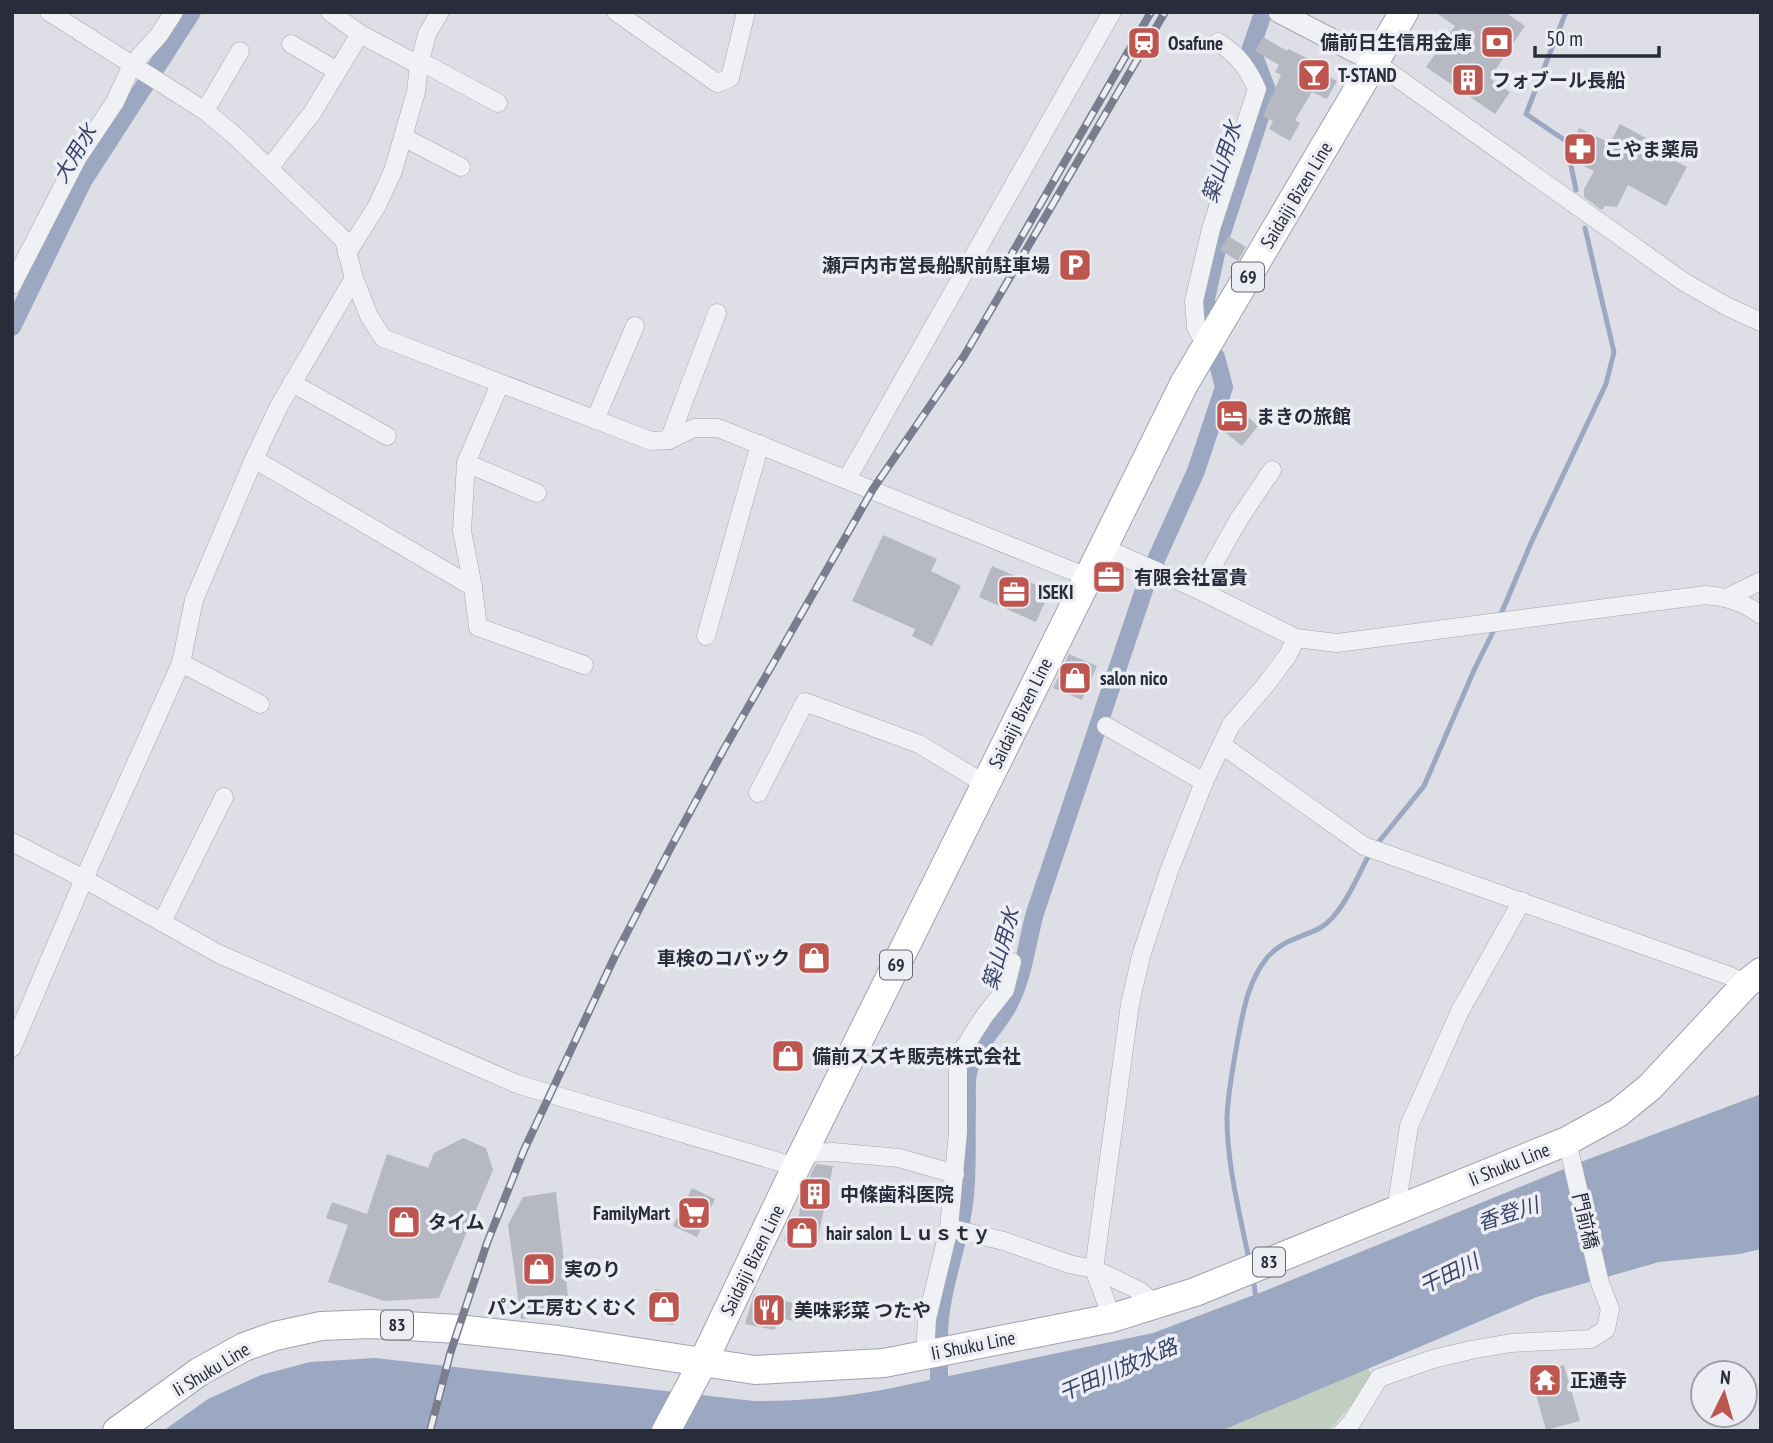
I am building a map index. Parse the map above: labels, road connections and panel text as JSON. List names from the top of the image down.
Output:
{
  "streets": {
    "main road": [
      "Saidaiji Bizen Line",
      "69",
      "Ii Shuku Line",
      "83"
    ],
    "street": ["門前橋"]
  },
  "crossings": [
    ["Saidaiji Bizen Line", "Ii Shuku Line"],
    ["Ii Shuku Line", "門前橋"]
  ],
  "water": [
    "大用水",
    "築山用水",
    "香登川",
    "干田川",
    "干田川放水路"
  ],
  "places": {
    "bank": ["備前日生信用金庫"],
    "station": ["Osafune"],
    "bar": ["T-STAND"],
    "building": ["フォブール長船", "中條歯科医院"],
    "pharmacy": ["こやま薬局"],
    "parking": ["瀬戸内市営長船駅前駐車場"],
    "hotel": ["まきの旅館"],
    "office": ["有限会社冨貴", "ISEKI"],
    "shop": [
      "salon nico",
      "車検のコバック",
      "備前スズキ販売株式会社",
      "タイム",
      "hair salon Ｌｕｓｔｙ",
      "実のり",
      "パン工房むくむく"
    ],
    "supermarket": ["FamilyMart"],
    "restaurant": ["美味彩菜 つたや"],
    "temple": ["正通寺"]
  },
  "scale_bar": "50 m",
  "north": "top"
}
